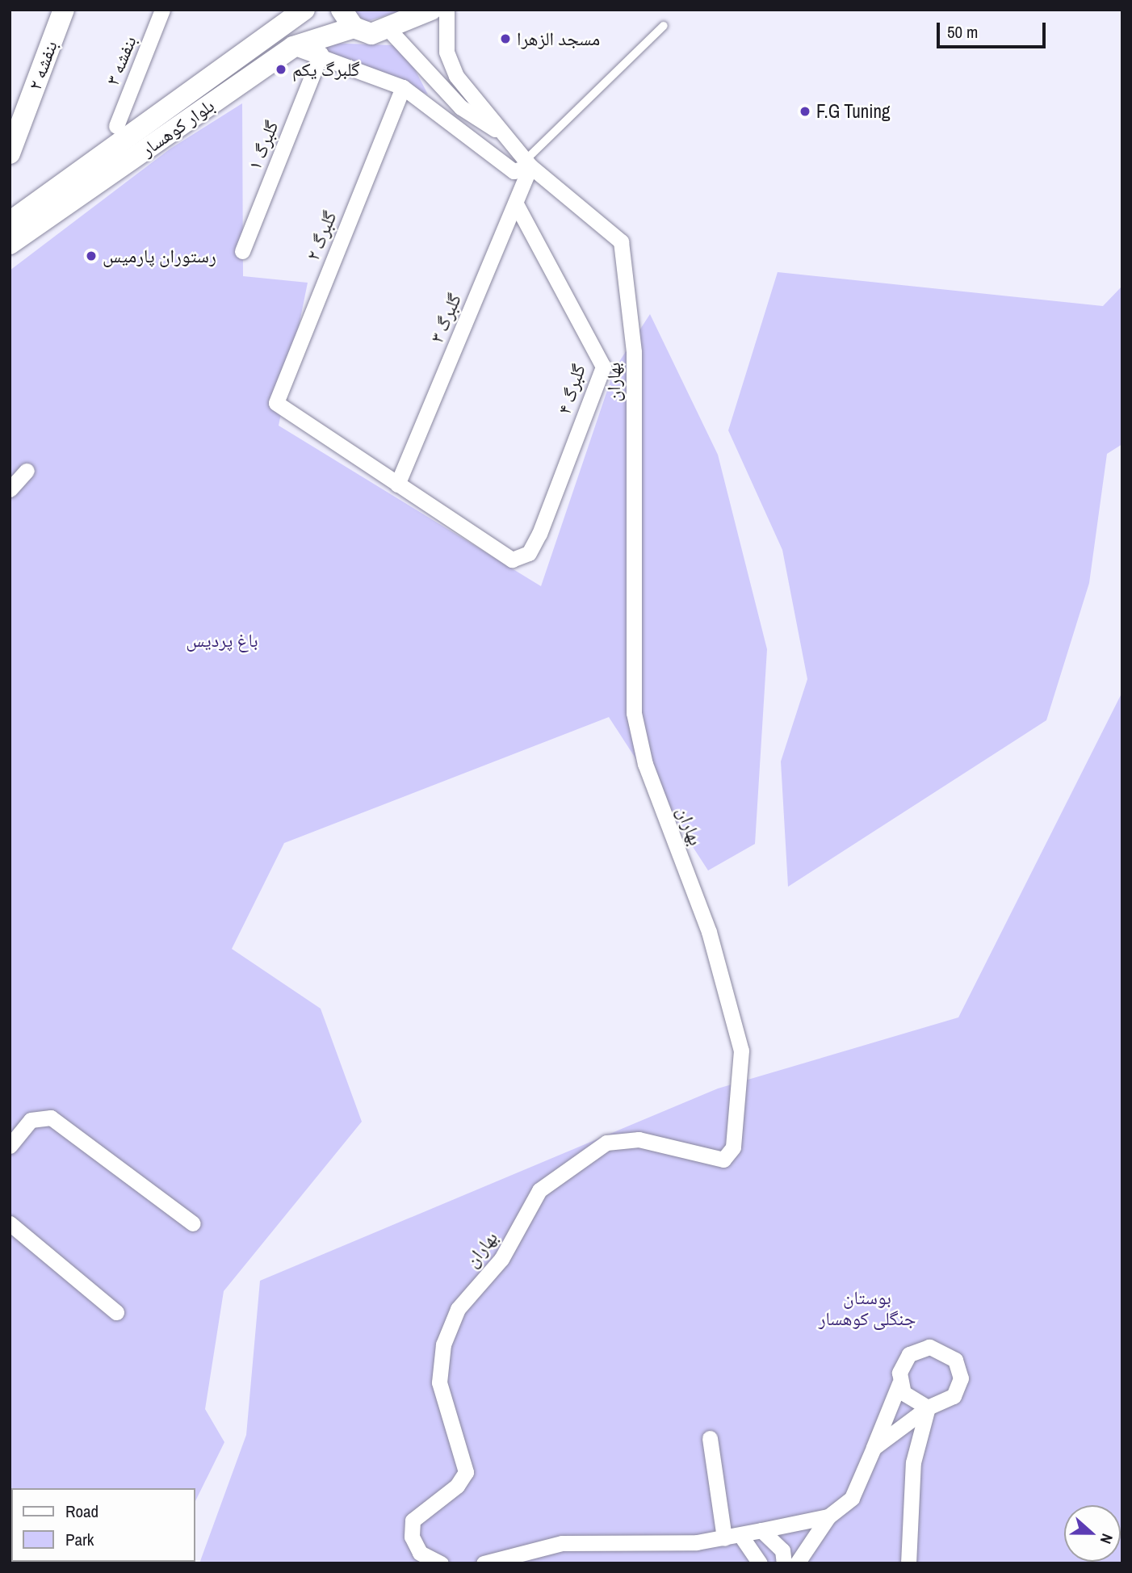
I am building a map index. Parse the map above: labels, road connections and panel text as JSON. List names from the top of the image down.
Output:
{
  "streets": {
    "main road": ["بنفشه ۲", "بلوار کوهسار"],
    "street": [
      "بنفشه ۳",
      "گلبرگ ۱",
      "گلبرگ ۲",
      "گلبرگ ۳",
      "بهاران",
      "گلبرگ ۴"
    ]
  },
  "crossings": [
    ["گلبرگ ۲", "گلبرگ ۳"],
    ["گلبرگ ۲", "گلبرگ ۴"],
    ["گلبرگ ۳", "بهاران"],
    ["گلبرگ ۳", "گلبرگ ۴"]
  ],
  "parks": ["باغ پردیس", "بوستان جنگلی کوهسار"],
  "places": [
    "مسجد الزهرا",
    "گلبرگ یکم",
    "F.G Tuning",
    "رستوران پارمیس"
  ],
  "legend": ["Road", "Park"],
  "scale_bar": "50 m",
  "north": "right"
}
